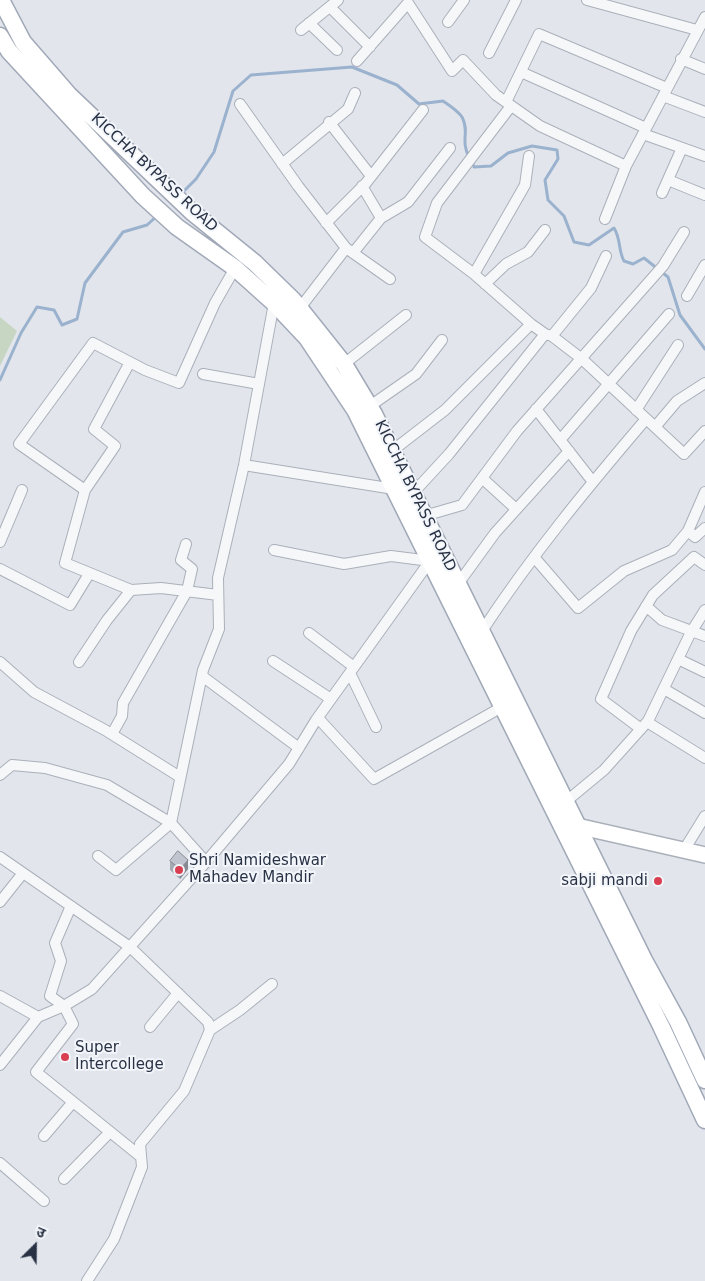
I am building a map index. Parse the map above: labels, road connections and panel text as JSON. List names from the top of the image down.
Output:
{
  "streets": {
    "main road": ["KICCHA BYPASS ROAD"]
  },
  "places": ["Shri Namideshwar Mahadev Mandir", "sabji mandi", "Super Intercollege"],
  "north": "top right"
}
